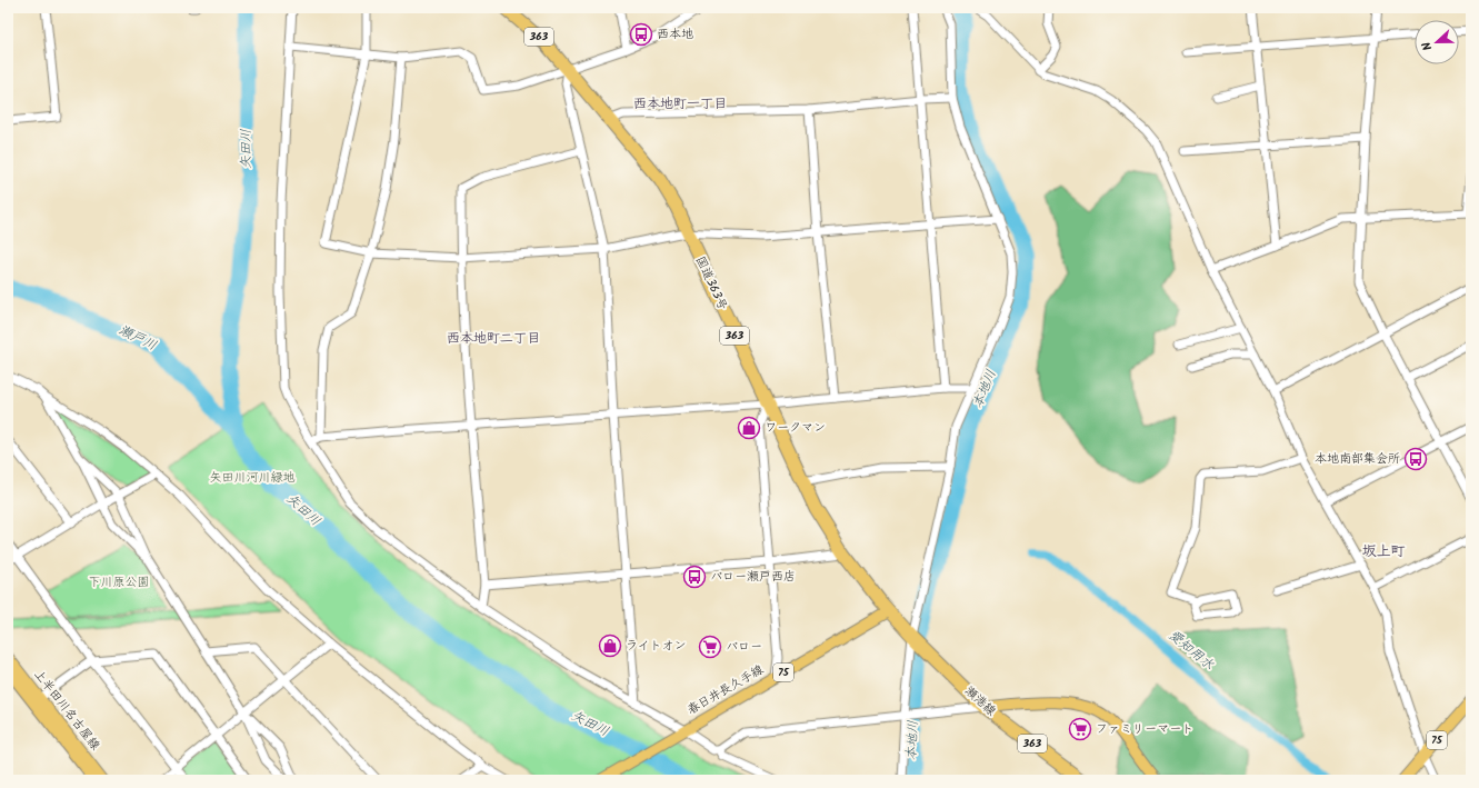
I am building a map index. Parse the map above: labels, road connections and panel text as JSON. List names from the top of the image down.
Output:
{
  "streets": {
    "highway": ["363", "国道363号", "瀬港線"],
    "main road": ["75", "春日井長久手線", "上半田川名古屋線"]
  },
  "crossings": [
    ["国道363号", "春日井長久手線"],
    ["国道363号", "瀬港線"],
    ["春日井長久手線", "瀬港線"]
  ],
  "districts": ["西本地町一丁目", "西本地町二丁目", "坂上町"],
  "water": [
    "矢田川",
    "瀬戸川",
    "本地川",
    "愛知用水"
  ],
  "parks": ["矢田川河川緑地", "下川原公園"],
  "places": {
    "bus stop": ["西本地", "本地南部集会所", "バロー瀬戸西店"],
    "shop": ["ワークマン", "ライトオン"],
    "supermarket": ["バロー", "ファミリーマート"]
  },
  "north": "left"
}
